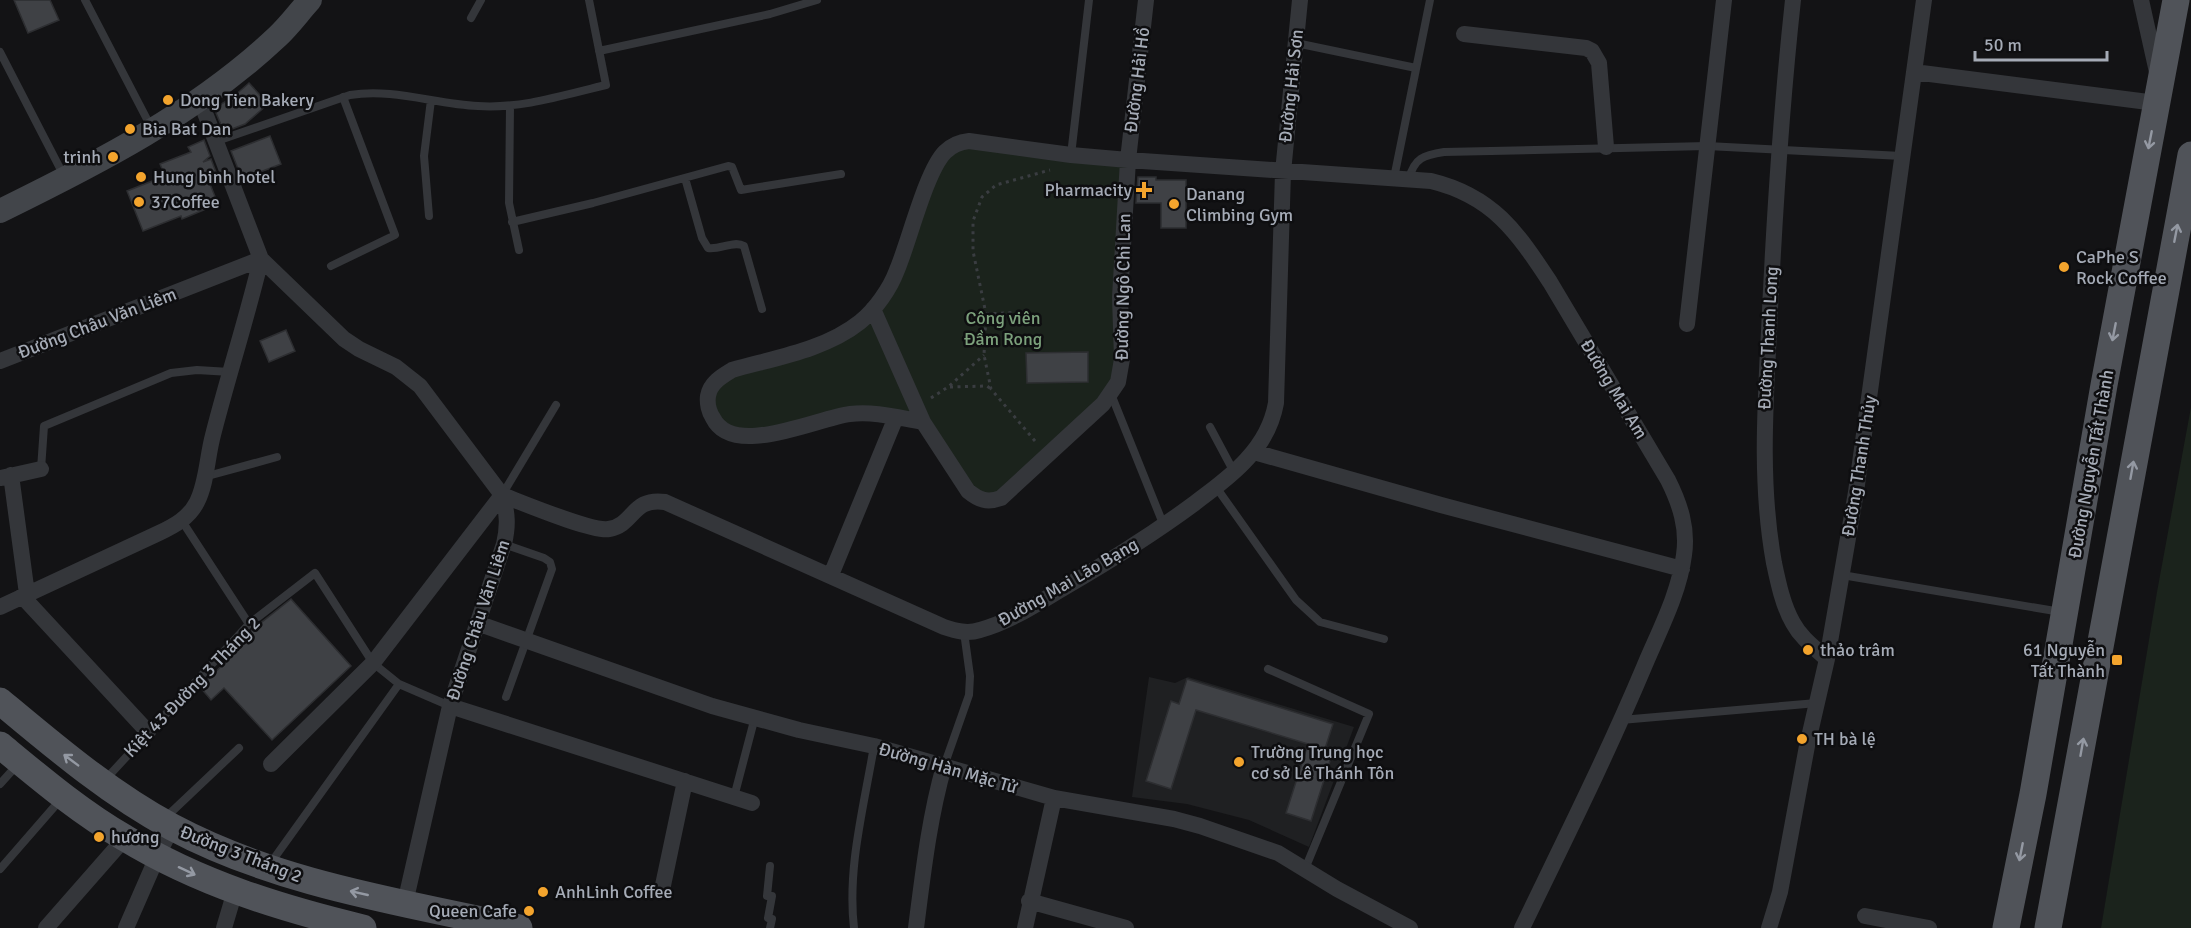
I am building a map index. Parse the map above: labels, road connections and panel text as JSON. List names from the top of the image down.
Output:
{
  "streets": {
    "main road": ["Đường Nguyễn Tất Thành", "Đường 3 Tháng 2"],
    "street": [
      "Đường Hải Hồ",
      "Đường Hải Sơn",
      "Đường Ngô Chi Lan",
      "Đường Châu Văn Liêm",
      "Đường Thanh Long",
      "Đường Mai Am",
      "Đường Thanh Thủy",
      "Đường Mai Lão Bạng",
      "Đường Hàn Mặc Tử"
    ],
    "lane": ["Kiệt 43 Đường 3 Tháng 2"]
  },
  "crossings": [
    ["Đường Hải Hồ", "Đường Ngô Chi Lan"],
    ["Đường Hải Hồ", "Đường Mai Am"],
    ["Đường Hải Sơn", "Đường Mai Am"],
    ["Đường Hải Sơn", "Đường Mai Lão Bạng"],
    ["Đường Ngô Chi Lan", "Đường Mai Am"],
    ["Đường Châu Văn Liêm", "Đường Hàn Mặc Tử"],
    ["Đường Châu Văn Liêm", "Đường 3 Tháng 2"],
    ["Đường Thanh Long", "Đường Thanh Thủy"],
    ["Đường Mai Am", "Đường Mai Lão Bạng"],
    ["Kiệt 43 Đường 3 Tháng 2", "Đường 3 Tháng 2"]
  ],
  "parks": ["Công viên Đầm Rong"],
  "places": {
    "other": [
      "Dong Tien Bakery",
      "Bia Bat Dan",
      "trinh",
      "Hung binh hotel",
      "37Coffee",
      "Danang Climbing Gym",
      "CaPhe S Rock Coffee",
      "thảo trâm",
      "TH bà lệ",
      "Trường Trung học cơ sở Lê Thánh Tôn",
      "hương",
      "AnhLinh Coffee",
      "Queen Cafe"
    ],
    "health": ["Pharmacity"],
    "transit": ["61 Nguyễn Tất Thành"]
  },
  "scale_bar": "50 m"
}
